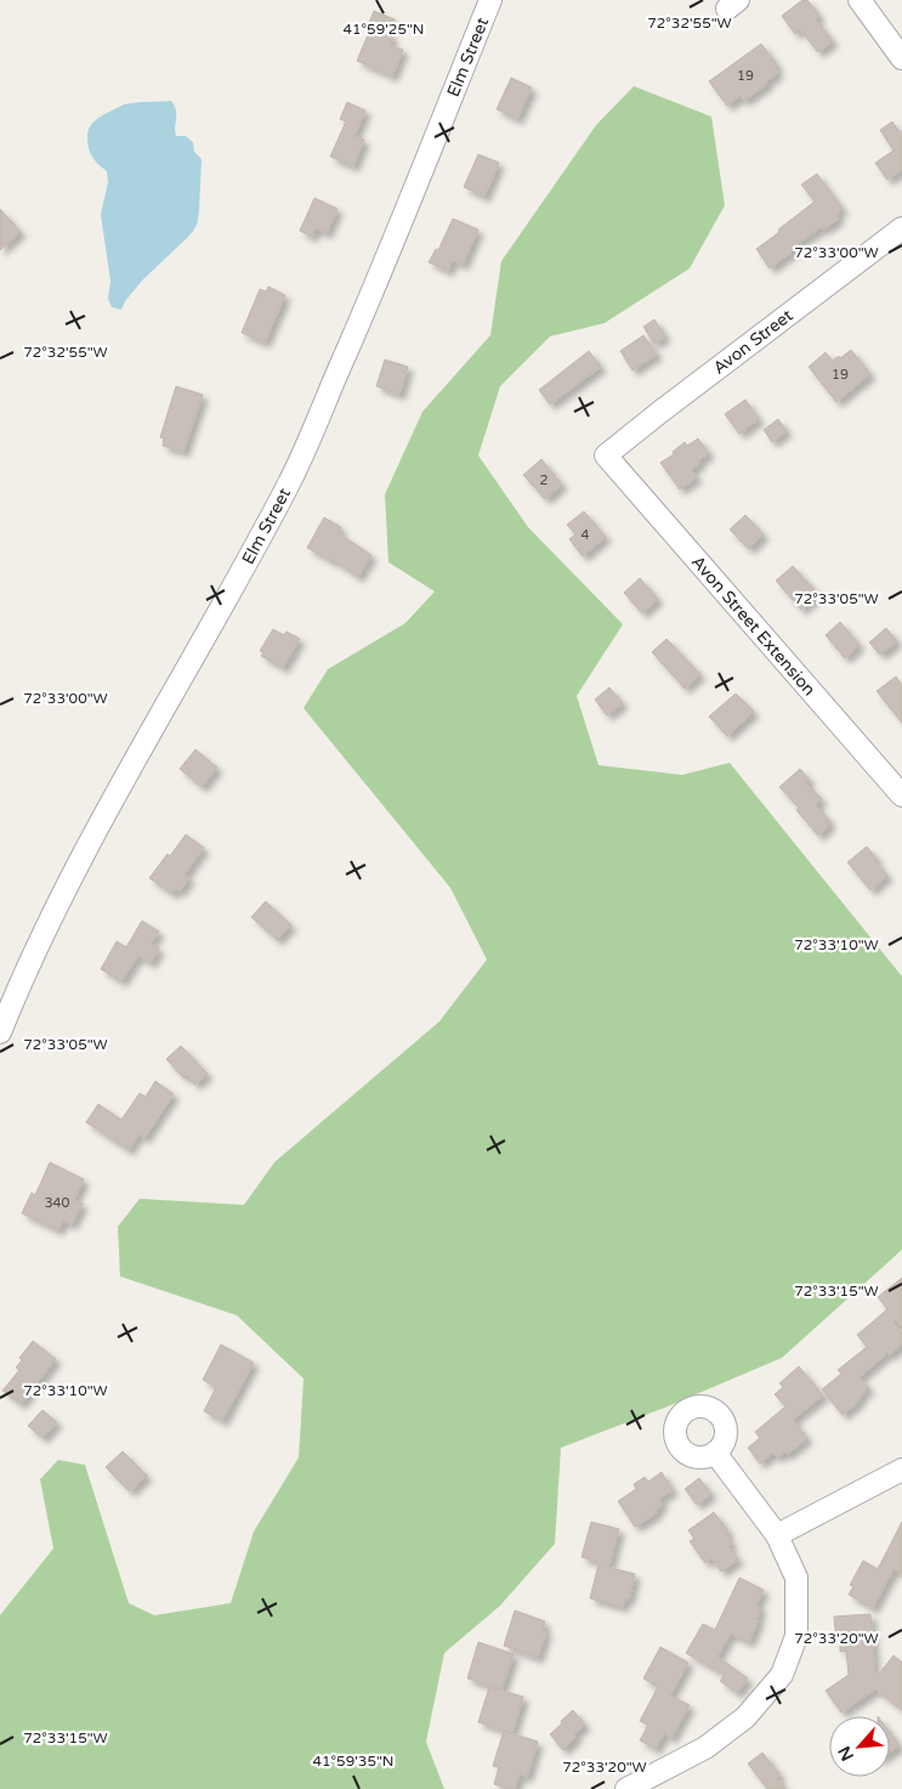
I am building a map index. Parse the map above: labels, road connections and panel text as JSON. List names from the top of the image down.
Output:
{
  "streets": {
    "street": ["Elm Street", "Avon Street", "Avon Street Extension"]
  },
  "crossings": [
    ["Avon Street", "Avon Street Extension"]
  ],
  "house_numbers": [
    "19",
    "19",
    "2",
    "4",
    "340"
  ],
  "north": "bottom left",
  "coordinates": [
    "72°32'55\"W",
    "41°59'25\"N",
    "72°33'00\"W",
    "72°33'05\"W",
    "72°33'10\"W",
    "72°33'15\"W",
    "72°33'20\"W",
    "41°59'35\"N"
  ]
}
